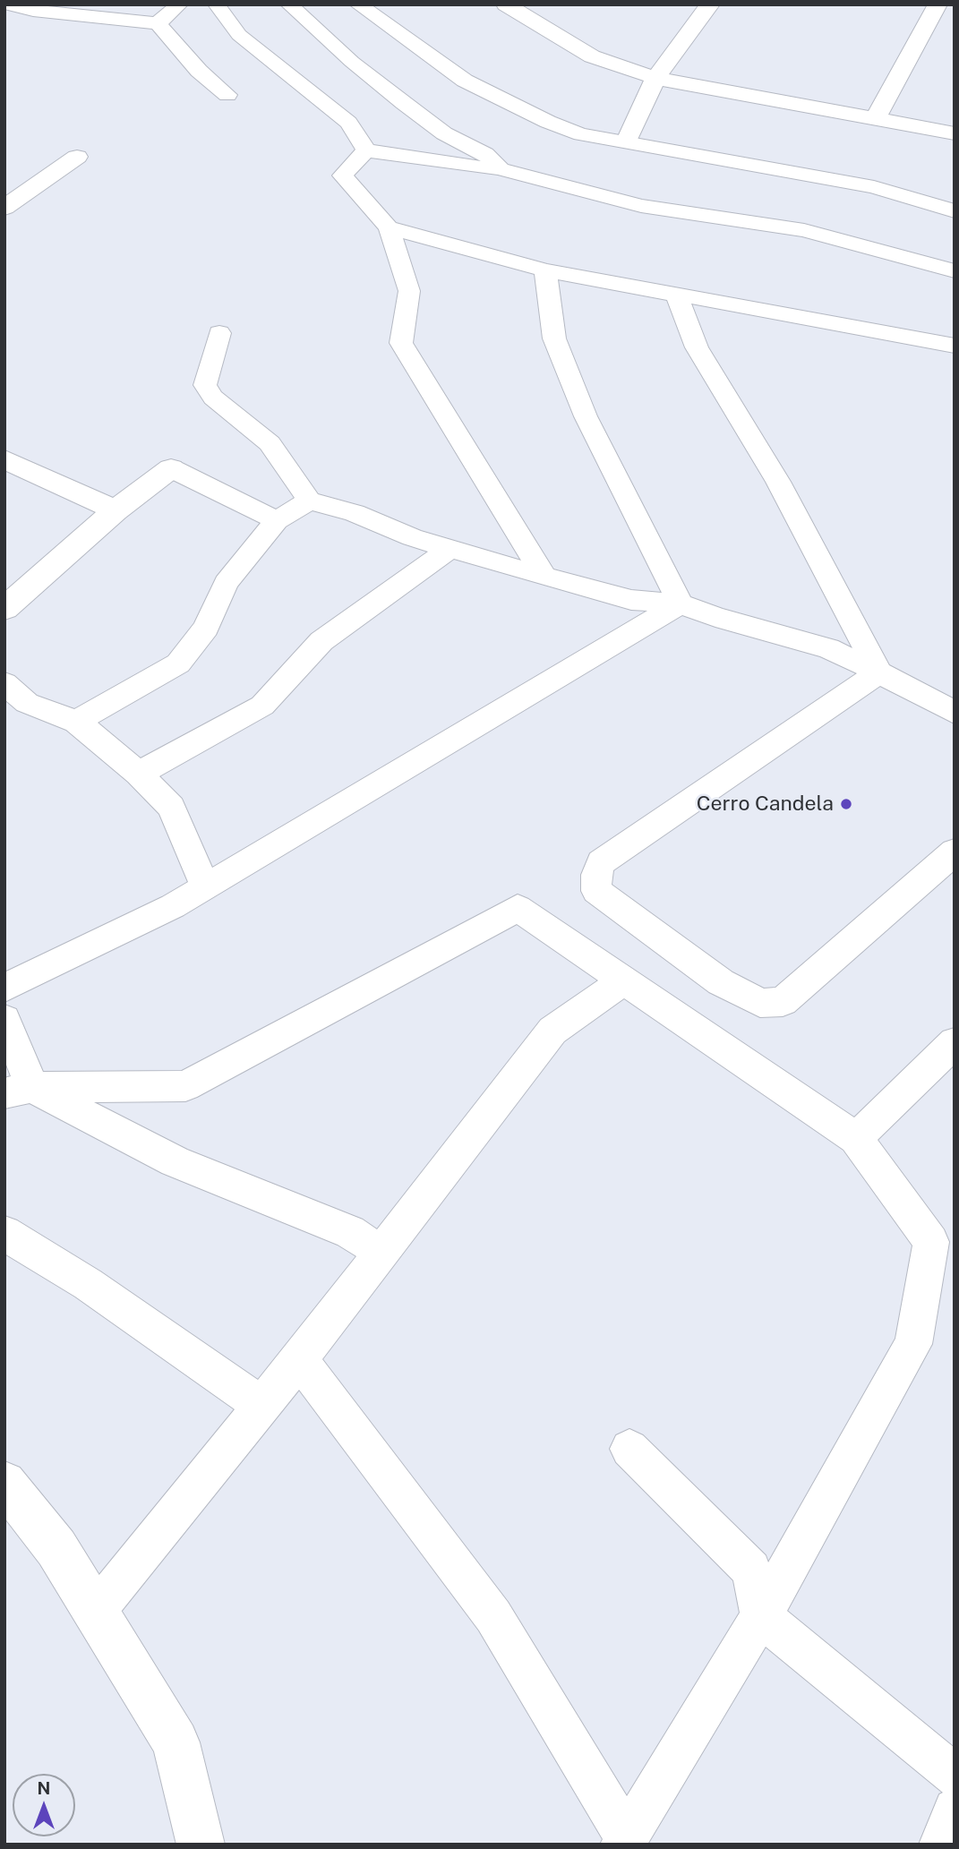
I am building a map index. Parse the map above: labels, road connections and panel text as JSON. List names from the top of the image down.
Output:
{
  "places": ["Cerro Candela"],
  "north": "top"
}
